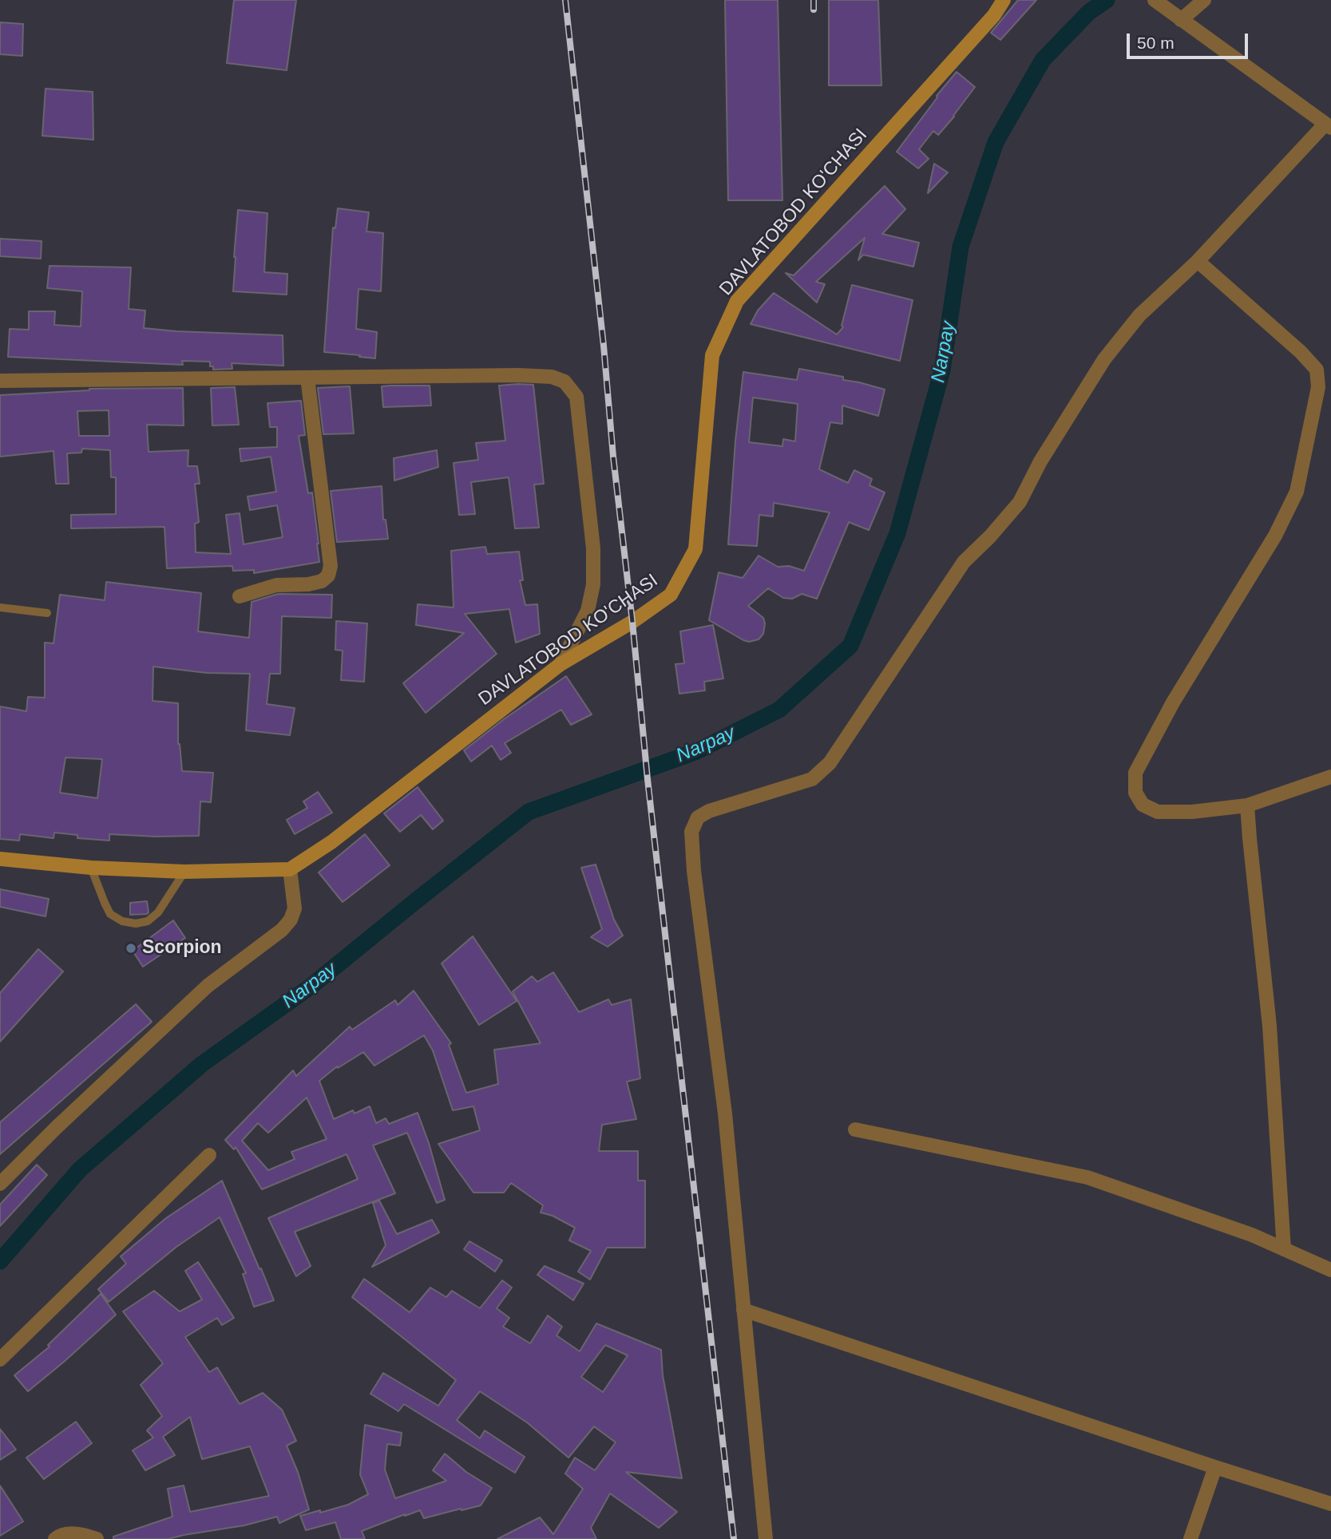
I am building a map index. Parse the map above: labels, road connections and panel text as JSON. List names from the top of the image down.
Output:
{
  "streets": {
    "street": ["DAVLATOBOD KO'CHASI"]
  },
  "water": ["Narpay"],
  "places": ["Scorpion"],
  "scale_bar": "50 m"
}
